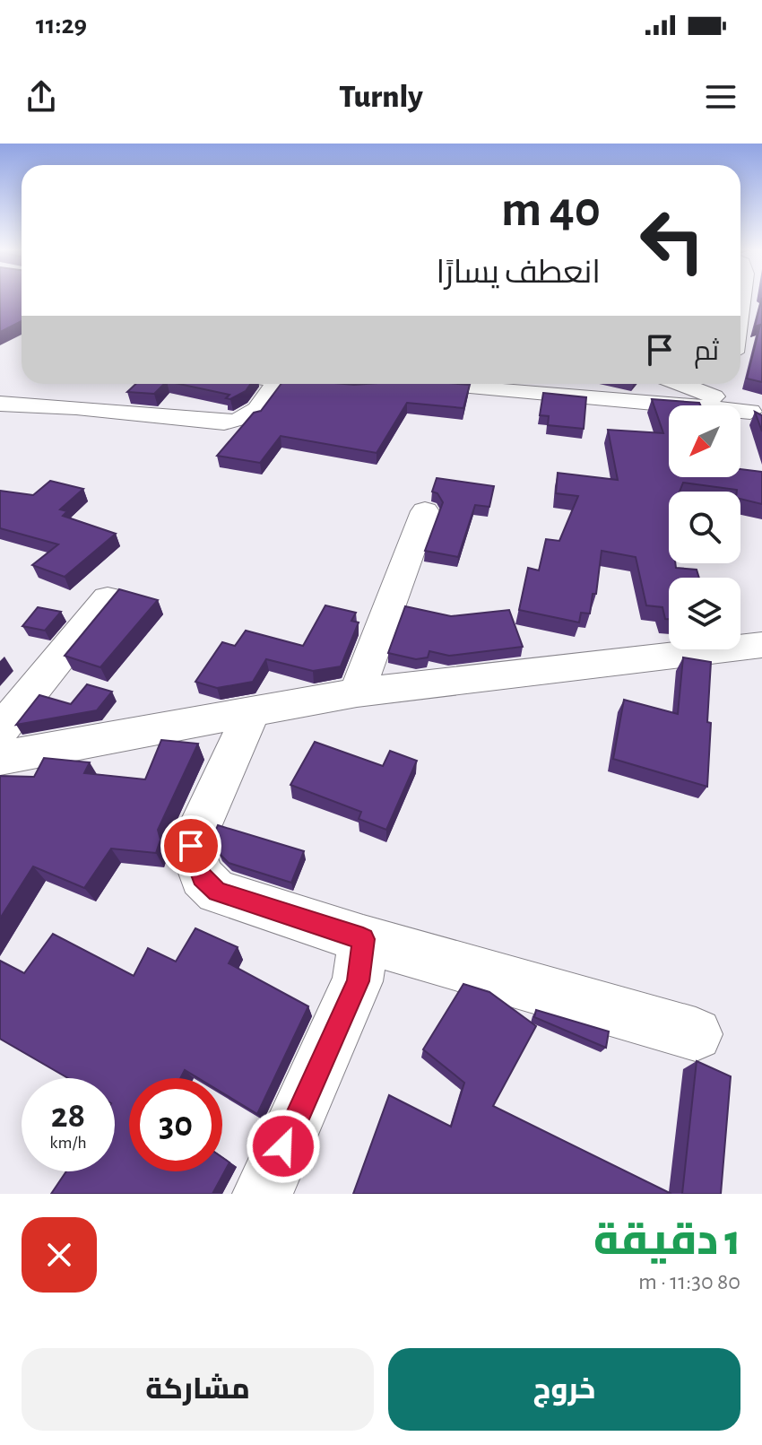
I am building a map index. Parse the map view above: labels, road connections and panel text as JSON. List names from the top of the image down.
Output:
{
  "north": "bottom left",
  "page": {
    "status": "11:29",
    "header": "Turnly",
    "turn": ["40 m", "انعطف يسارًا"],
    "then": "ثم",
    "speed": "28 km/h",
    "limit": "30",
    "heading": ["1 دقيقة", "80 m · 11:30"],
    "buttons": ["خروج", "مشاركة"]
  }
}
